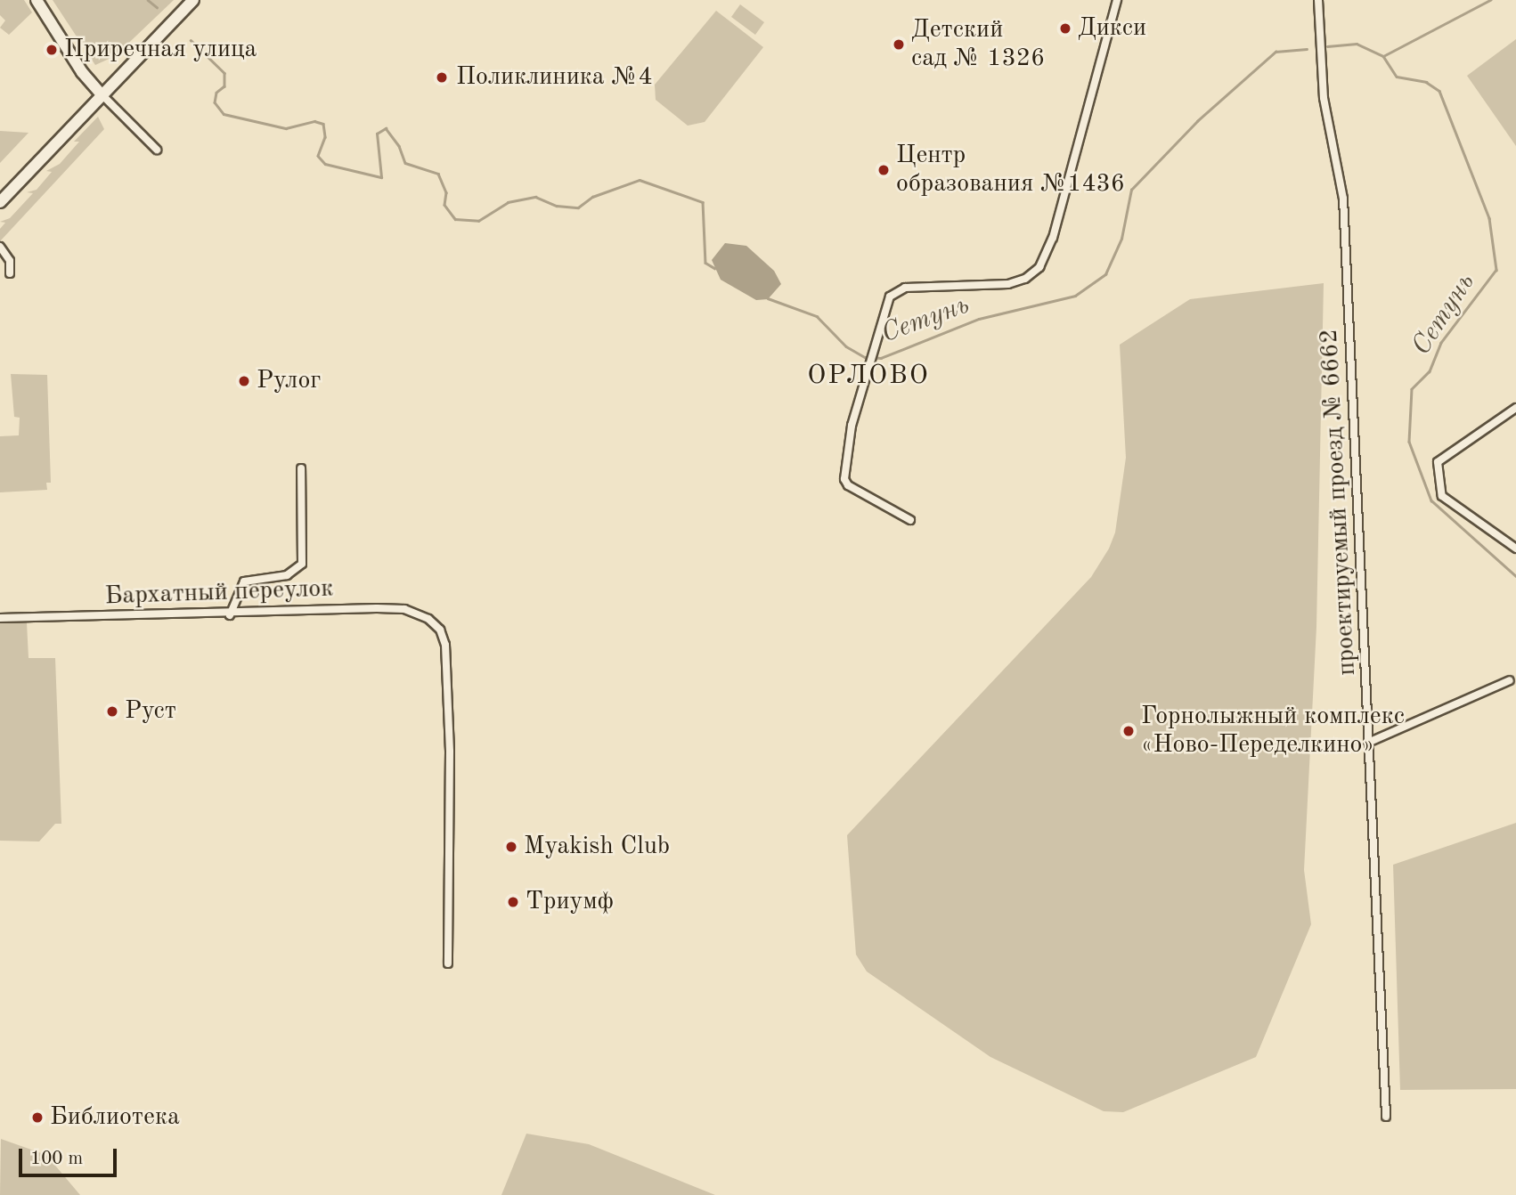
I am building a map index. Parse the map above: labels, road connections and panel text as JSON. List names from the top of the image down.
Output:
{
  "streets": {
    "street": ["проектируемый проезд № 6662", "Бархатный переулок"]
  },
  "districts": ["ОРЛОВО"],
  "water": ["Сетунь"],
  "places": [
    "Дикси",
    "Детский сад № 1326",
    "Приречная улица",
    "Поликлиника №4",
    "Центр образования №1436",
    "Рулог",
    "Руст",
    "Горнолыжный комплекс «Ново-Переделкино»",
    "Myakish Club",
    "Триумф",
    "Библиотека"
  ],
  "scale_bar": "100 m"
}
